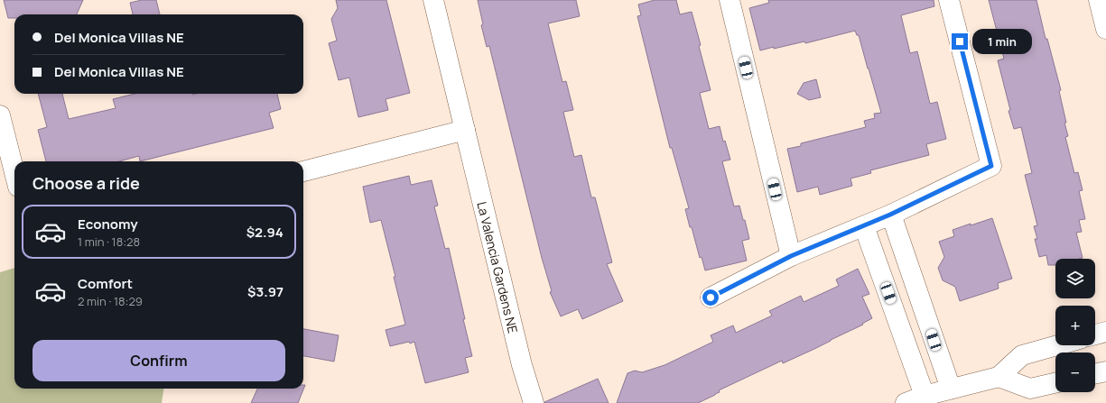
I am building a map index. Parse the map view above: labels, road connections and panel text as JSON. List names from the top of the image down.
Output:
{
  "streets": {
    "street": ["La Valencia Gardens NE"]
  },
  "page": {
    "banner": ["Del Monica Villas NE", "Del Monica Villas NE"],
    "bubble": "1 min",
    "heading": "Choose a ride",
    "list": [
      {
        "name": "Economy",
        "note": "1 min · 18:28",
        "value": "$2.94"
      },
      {
        "name": "Comfort",
        "note": "2 min · 18:29",
        "value": "$3.97"
      }
    ],
    "map_buttons": ["+", "−"],
    "buttons": "Confirm"
  }
}
